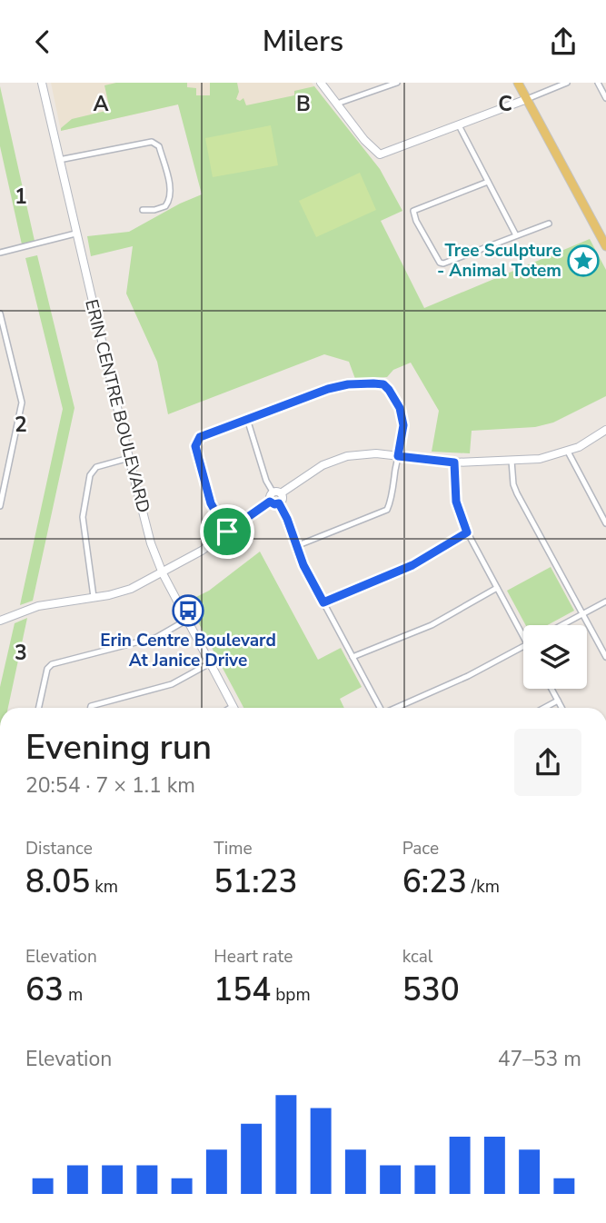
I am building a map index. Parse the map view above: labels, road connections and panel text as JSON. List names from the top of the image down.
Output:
{
  "streets": {
    "street": ["ERIN CENTRE BOULEVARD"]
  },
  "places": {
    "place": ["Tree Sculpture - Animal Totem"],
    "bus stop": ["Erin Centre Boulevard At Janice Drive"]
  },
  "page": {
    "header": "Milers",
    "heading": ["Evening run", "20:54 · 7 × 1.1 km"],
    "stats": [
      ["Distance", "8.05 km"],
      ["Time", "51:23"],
      ["Pace", "6:23 /km"],
      ["Elevation", "63 m"],
      ["Heart rate", "154 bpm"],
      ["kcal", "530"]
    ],
    "chart": ["Elevation", "47–53 m"]
  },
  "grid": {
    "columns": ["A", "B", "C"],
    "rows": ["1", "2", "3"]
  }
}
